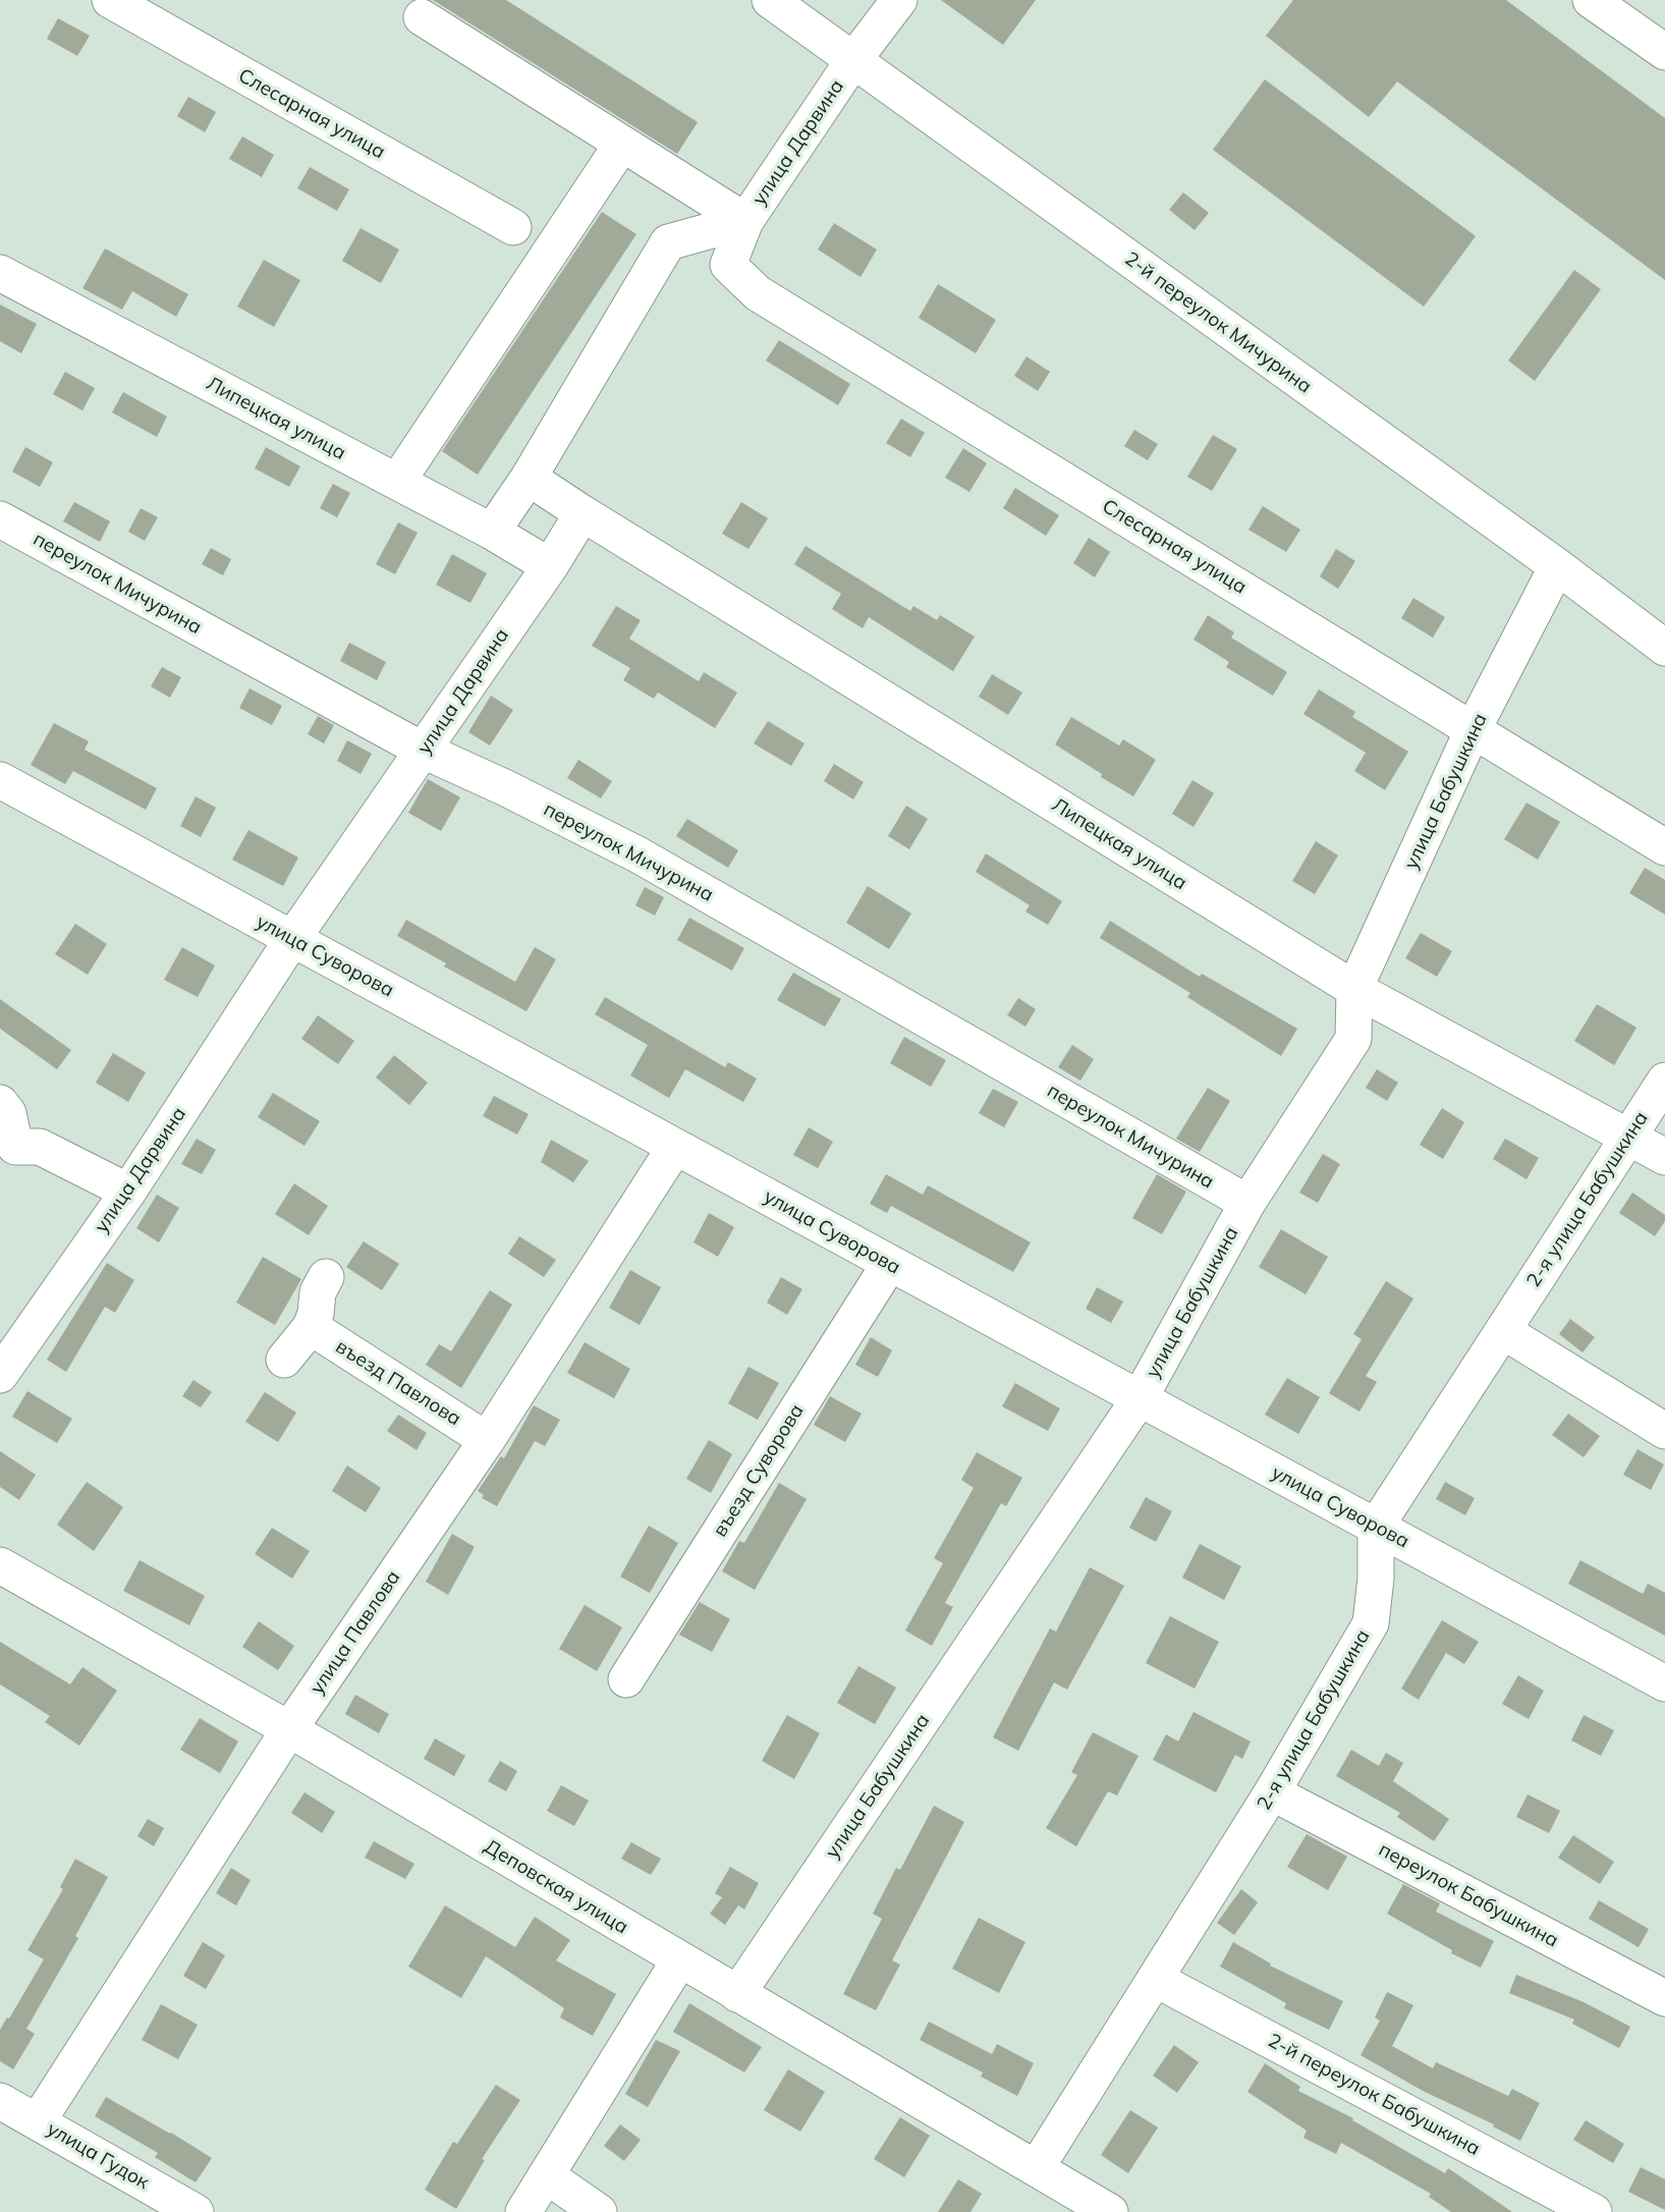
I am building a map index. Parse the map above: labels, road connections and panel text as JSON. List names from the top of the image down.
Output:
{
  "streets": {
    "street": [
      "Слесарная улица",
      "улица Дарвина",
      "2-й переулок Мичурина",
      "Липецкая улица",
      "переулок Мичурина",
      "улица Бабушкина",
      "улица Суворова",
      "2-я улица Бабушкина",
      "въезд Павлова",
      "въезд Суворова",
      "улица Павлова",
      "Деповская улица",
      "переулок Бабушкина",
      "2-й переулок Бабушкина",
      "улица Гудок"
    ]
  },
  "crossings": [
    ["Слесарная улица", "улица Дарвина"],
    ["Слесарная улица", "улица Бабушкина"],
    ["улица Дарвина", "2-й переулок Мичурина"],
    ["улица Дарвина", "Липецкая улица"],
    ["улица Дарвина", "переулок Мичурина"],
    ["улица Дарвина", "улица Суворова"],
    ["2-й переулок Мичурина", "улица Бабушкина"],
    ["Липецкая улица", "улица Бабушкина"],
    ["Липецкая улица", "2-я улица Бабушкина"],
    ["переулок Мичурина", "улица Бабушкина"],
    ["улица Бабушкина", "улица Суворова"],
    ["улица Бабушкина", "Деповская улица"],
    ["улица Суворова", "2-я улица Бабушкина"],
    ["улица Суворова", "въезд Суворова"],
    ["улица Суворова", "улица Павлова"],
    ["2-я улица Бабушкина", "Деповская улица"],
    ["2-я улица Бабушкина", "переулок Бабушкина"],
    ["2-я улица Бабушкина", "2-й переулок Бабушкина"],
    ["въезд Павлова", "улица Павлова"],
    ["улица Павлова", "Деповская улица"],
    ["улица Павлова", "улица Гудок"]
  ]
}
